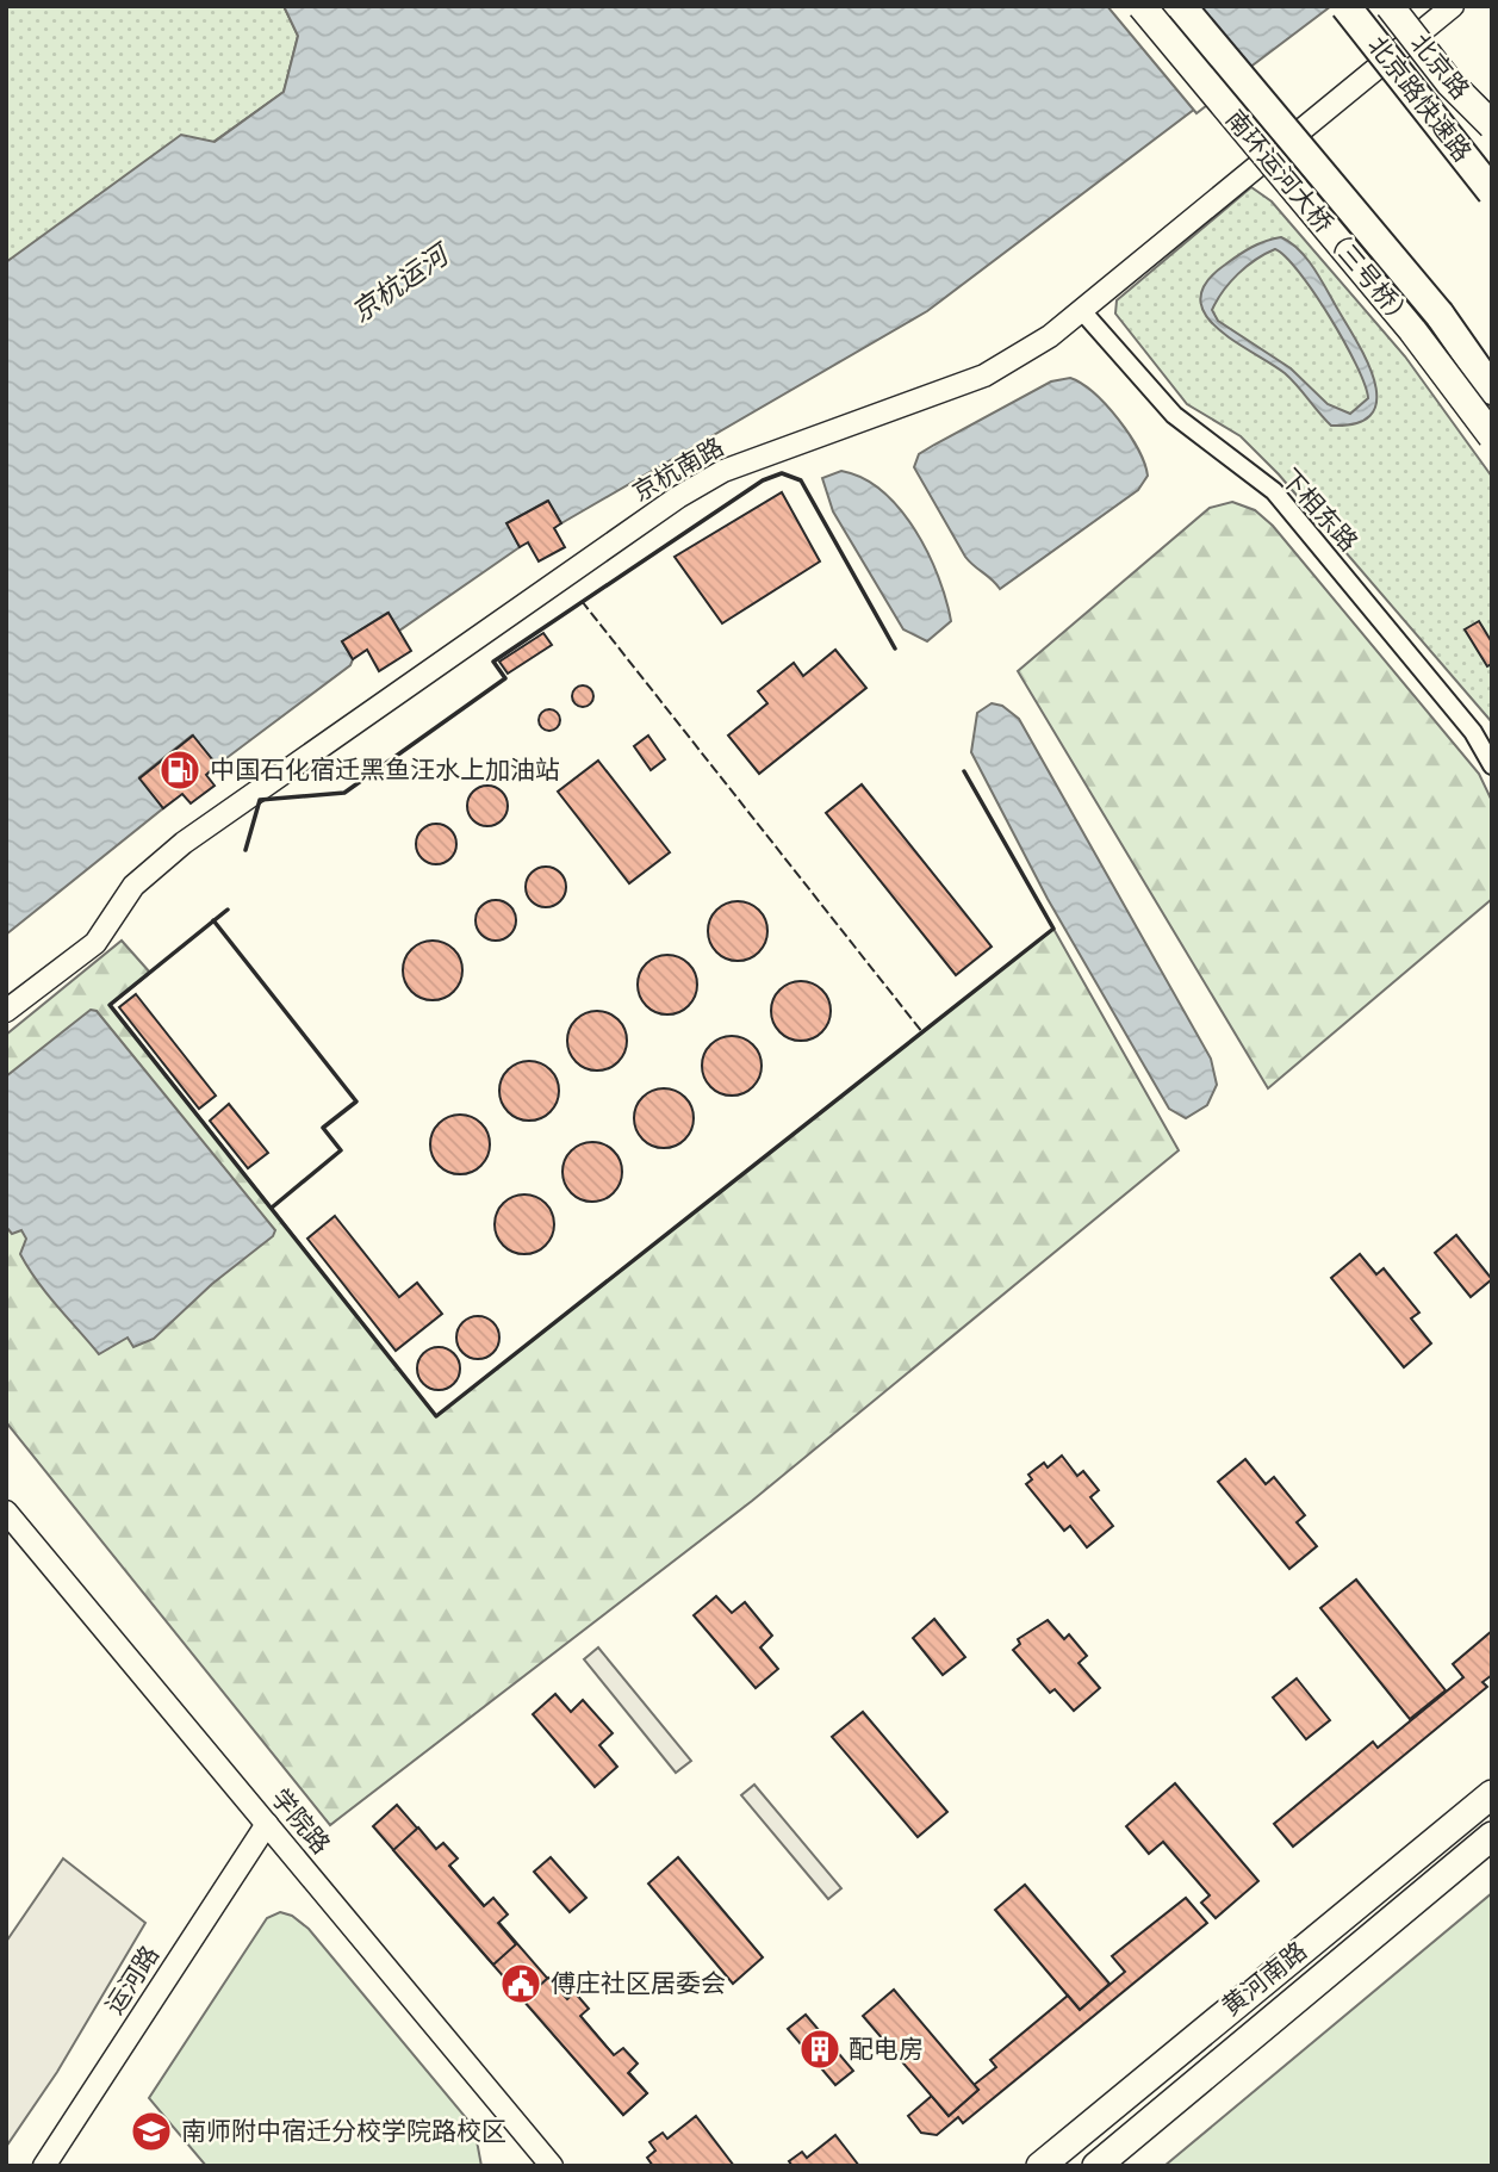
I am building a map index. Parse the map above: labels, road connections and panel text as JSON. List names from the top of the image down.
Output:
{
  "streets": {
    "highway": ["北京路快速路", "南环运河大桥（三号桥）"],
    "main road": ["北京路", "黄河南路"],
    "street": [
      "京杭南路",
      "下相东路",
      "学院路",
      "运河路"
    ]
  },
  "crossings": [
    ["京杭南路", "下相东路"],
    ["学院路", "运河路"]
  ],
  "water": ["京杭运河"],
  "places": {
    "fuel station": ["中国石化宿迁黑鱼汪水上加油站"],
    "public building": ["傅庄社区居委会"],
    "building": ["配电房"],
    "school or university": ["南师附中宿迁分校学院路校区"]
  }
}
